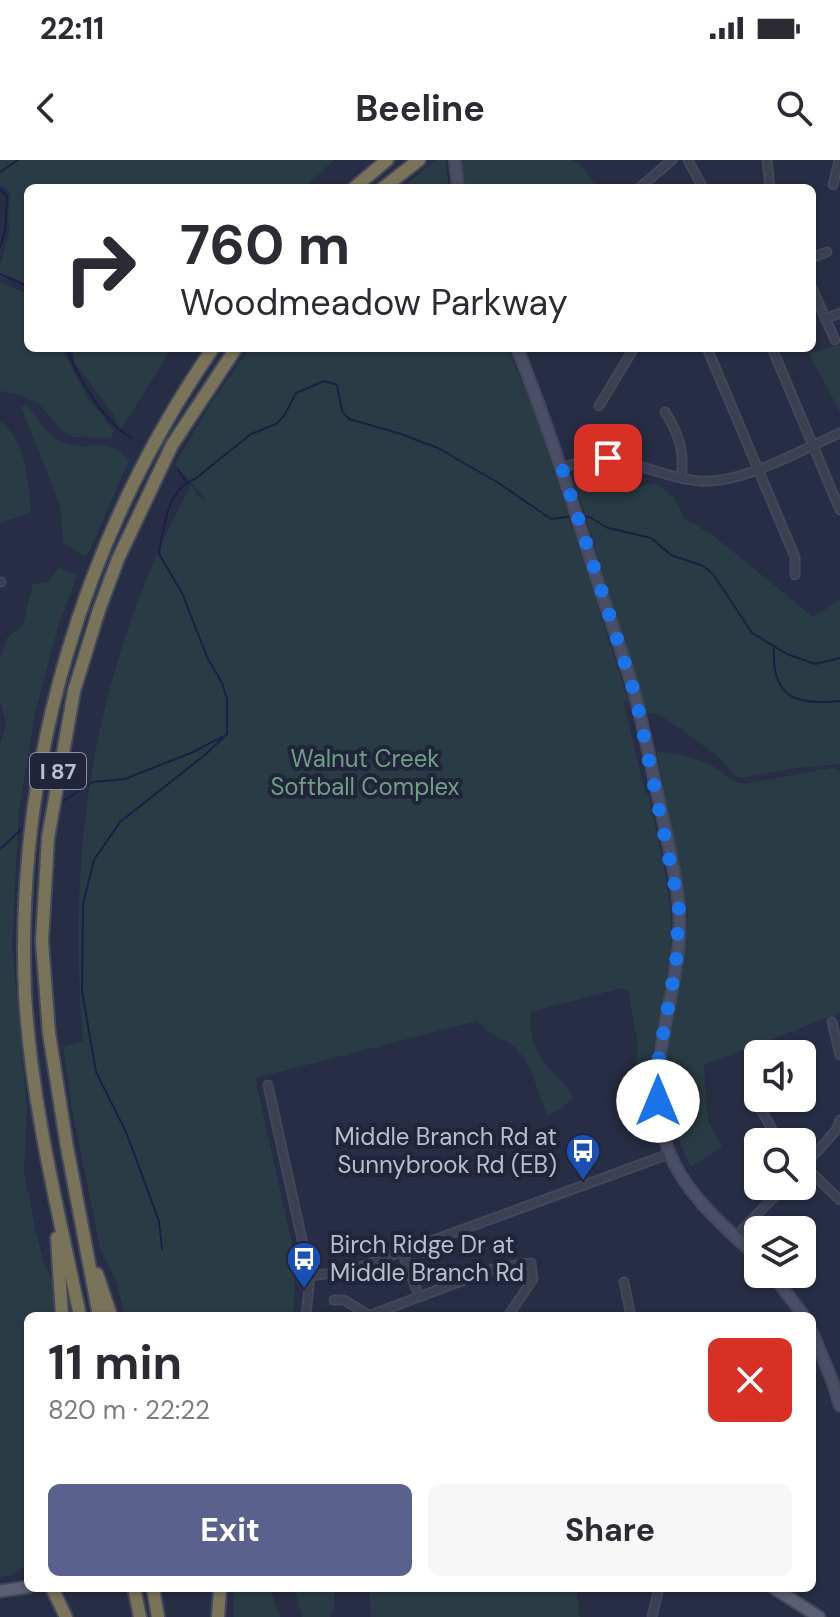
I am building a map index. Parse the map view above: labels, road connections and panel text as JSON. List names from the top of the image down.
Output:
{
  "streets": {
    "highway": ["I 87"]
  },
  "parks": ["Walnut Creek Softball Complex"],
  "places": {
    "bus stop": ["Middle Branch Rd at Sunnybrook Rd (EB)", "Birch Ridge Dr at Middle Branch Rd"]
  },
  "page": {
    "status": "22:11",
    "header": "Beeline",
    "turn": ["760 m", "Woodmeadow Parkway"],
    "heading": ["11 min", "820 m · 22:22"],
    "buttons": ["Exit", "Share"]
  }
}
